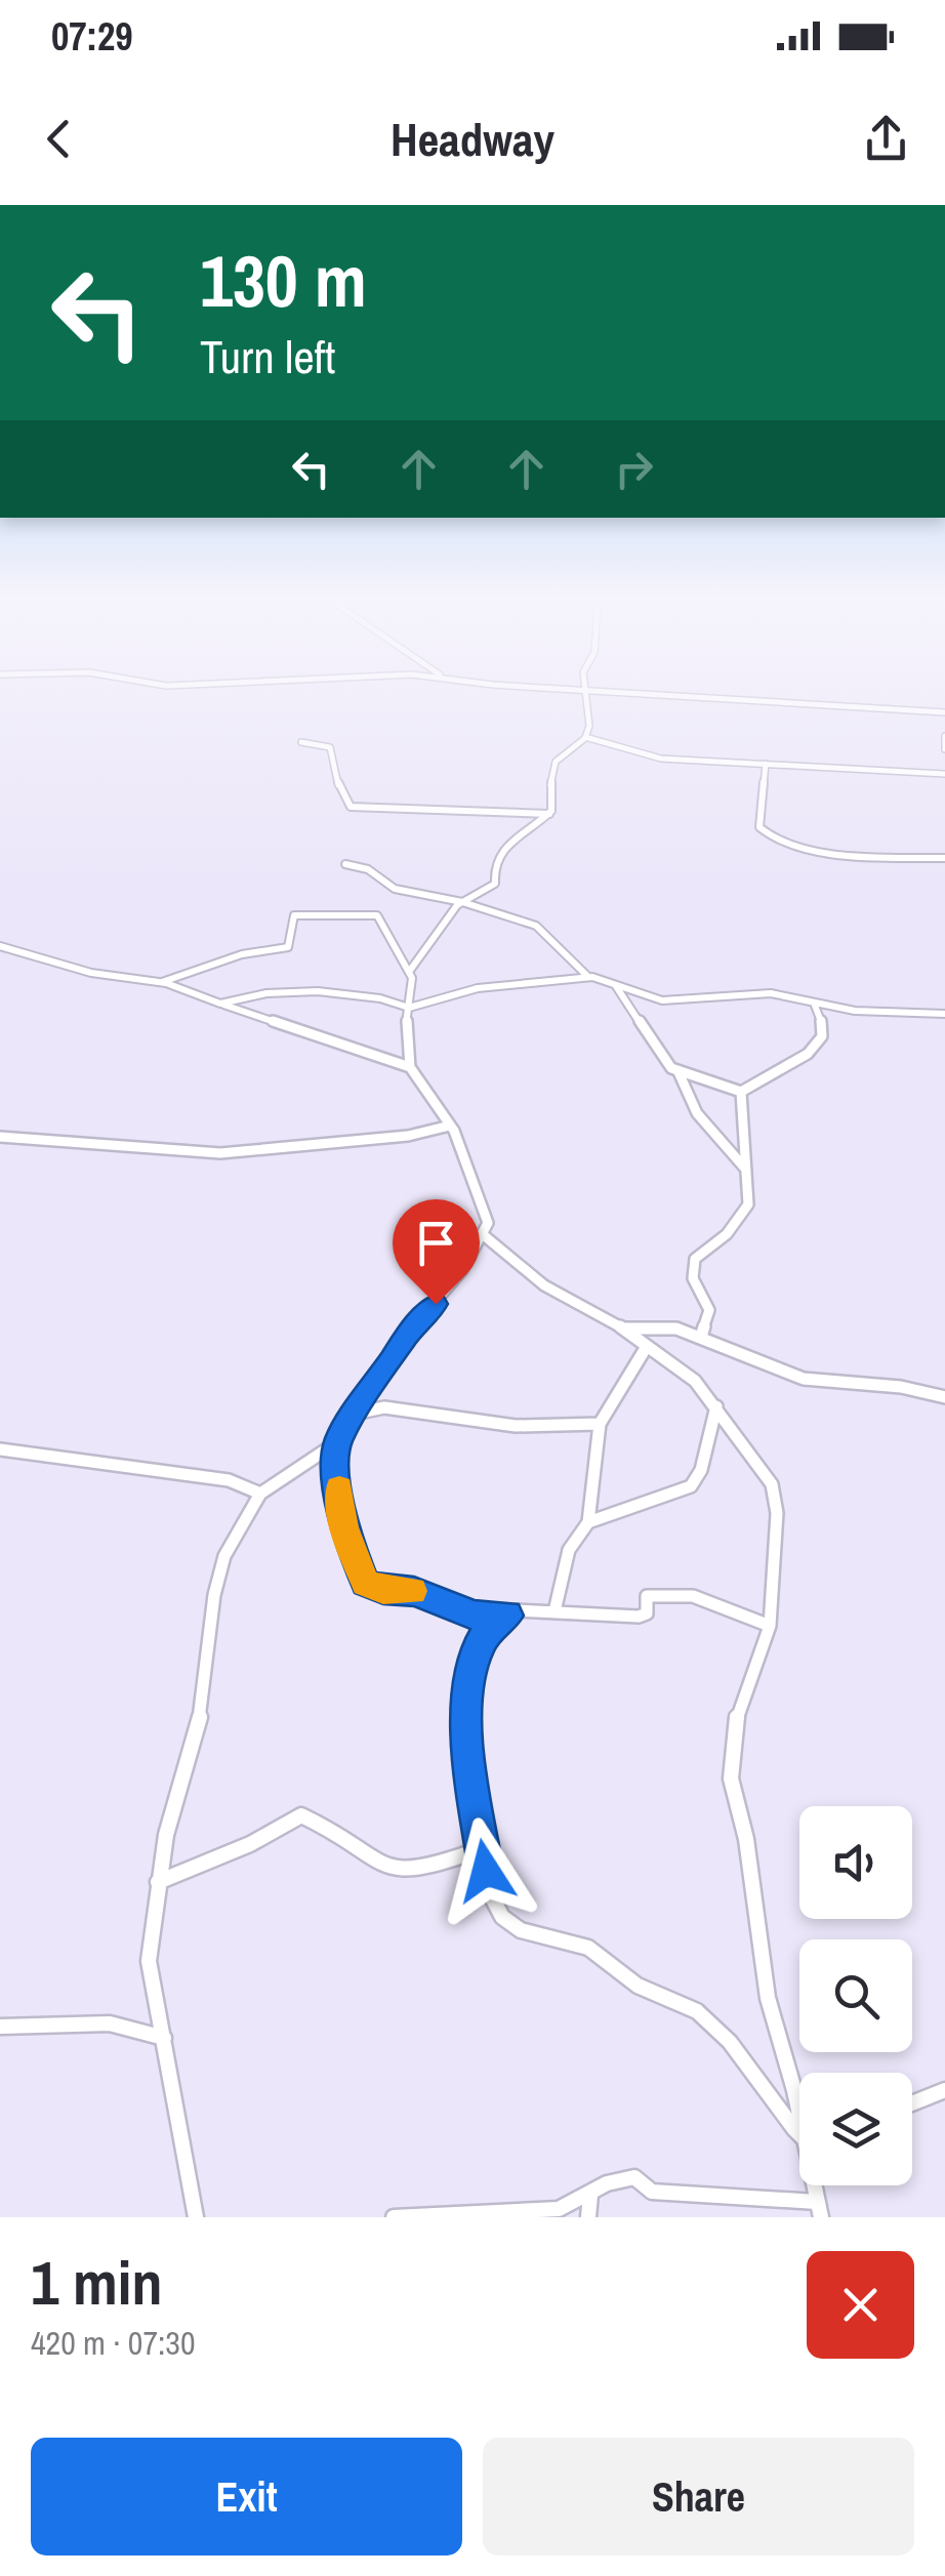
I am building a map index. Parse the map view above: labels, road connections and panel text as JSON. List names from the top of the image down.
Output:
{
  "page": {
    "status": "07:29",
    "header": "Headway",
    "turn": ["130 m", "Turn left"],
    "heading": ["1 min", "420 m · 07:30"],
    "buttons": ["Exit", "Share"]
  }
}
